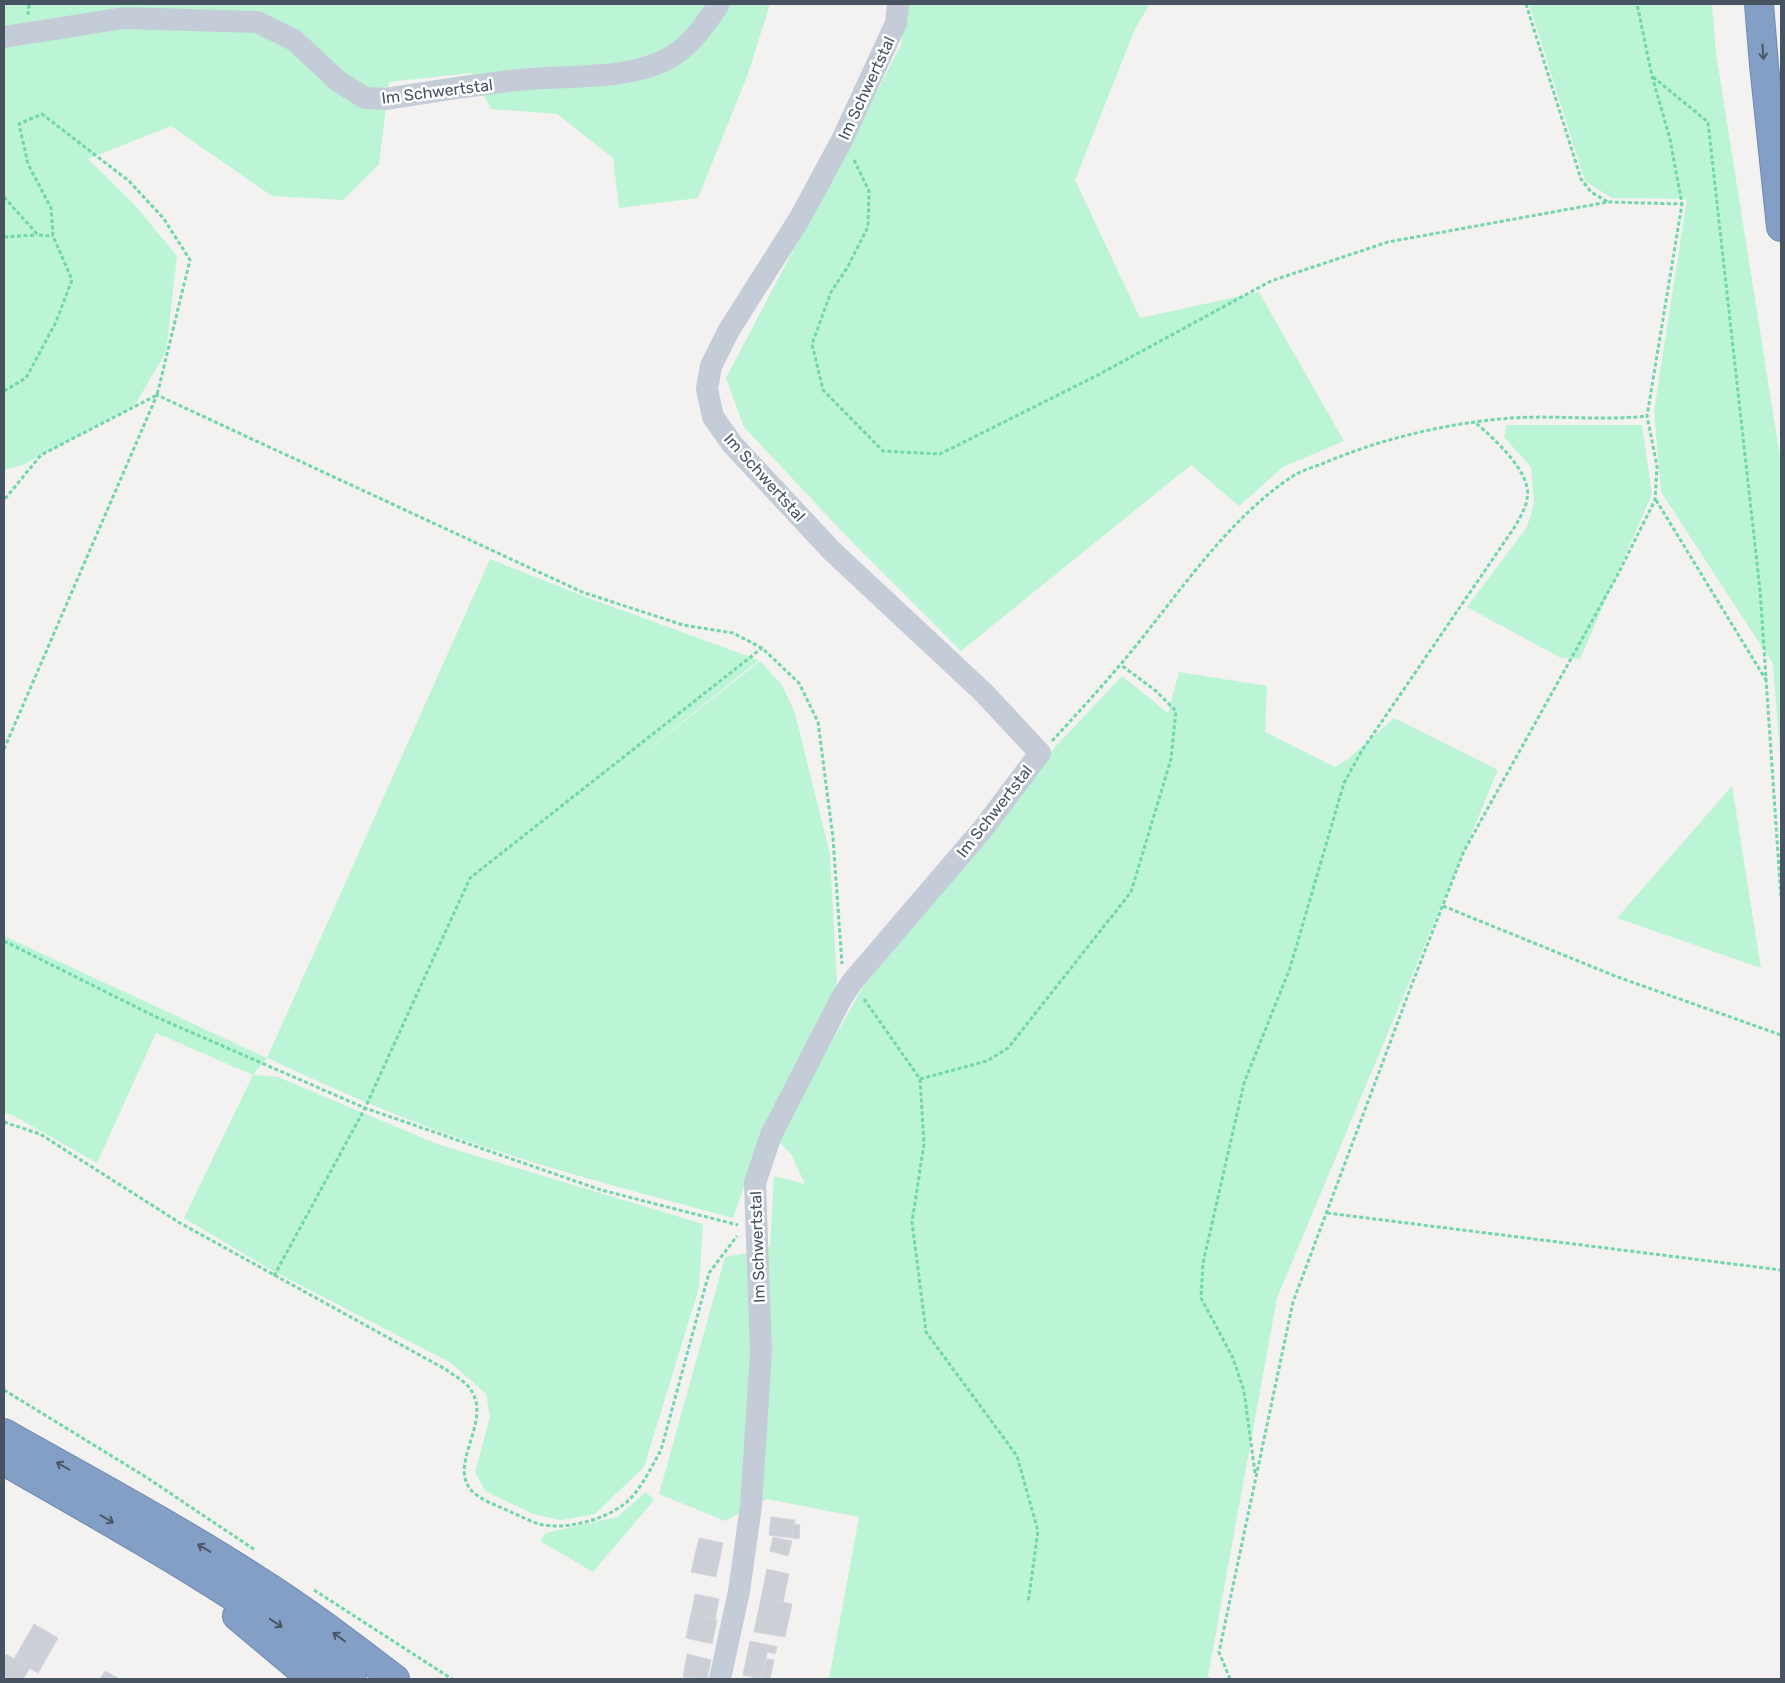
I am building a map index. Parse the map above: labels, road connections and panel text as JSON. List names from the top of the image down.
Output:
{
  "streets": {
    "street": ["Im Schwertstal"]
  }
}
